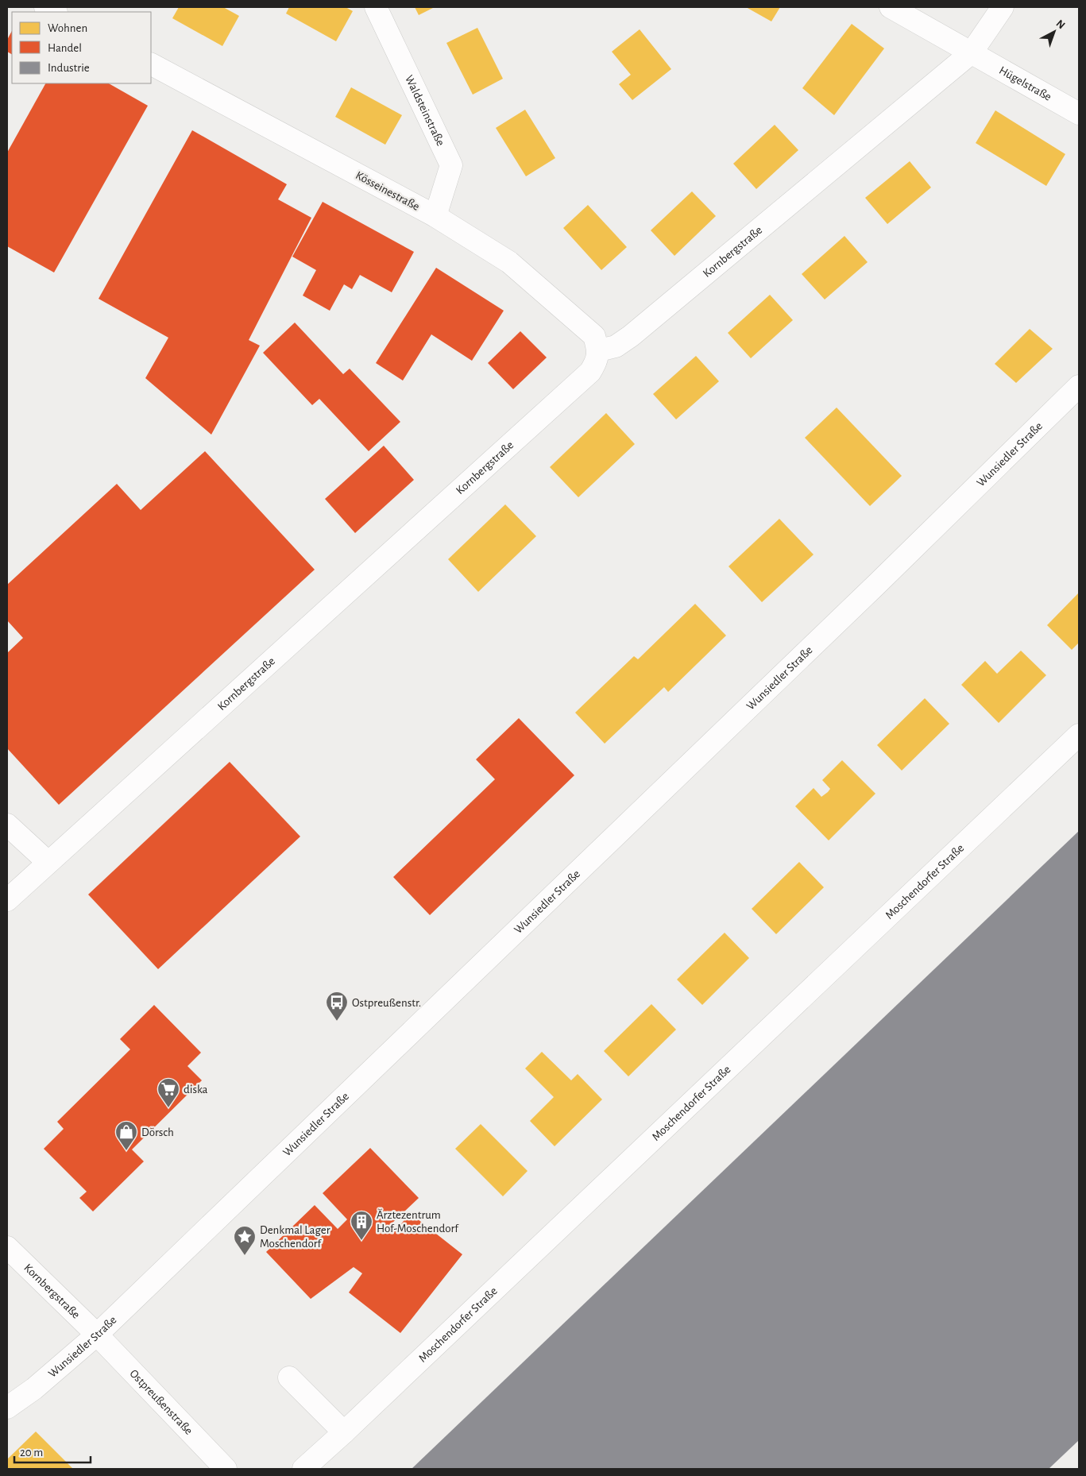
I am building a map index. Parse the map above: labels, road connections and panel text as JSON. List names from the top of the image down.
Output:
{
  "streets": {
    "street": [
      "Hügelstraße",
      "Waldsteinstraße",
      "Kösseinestraße",
      "Kornbergstraße",
      "Wunsiedler Straße",
      "Moschendorfer Straße",
      "Ostpreußenstraße"
    ]
  },
  "crossings": [
    ["Hügelstraße", "Kornbergstraße"],
    ["Waldsteinstraße", "Kösseinestraße"],
    ["Kösseinestraße", "Kornbergstraße"],
    ["Kornbergstraße", "Wunsiedler Straße"],
    ["Kornbergstraße", "Ostpreußenstraße"],
    ["Wunsiedler Straße", "Ostpreußenstraße"]
  ],
  "places": {
    "bus stop": ["Ostpreußenstr."],
    "supermarket": ["diska"],
    "shop": ["Dörsch"],
    "building": ["Ärztezentrum Hof-Moschendorf"],
    "place": ["Denkmal Lager Moschendorf"]
  },
  "legend": ["Wohnen", "Handel", "Industrie"],
  "scale_bar": "20 m",
  "north": "top right"
}
